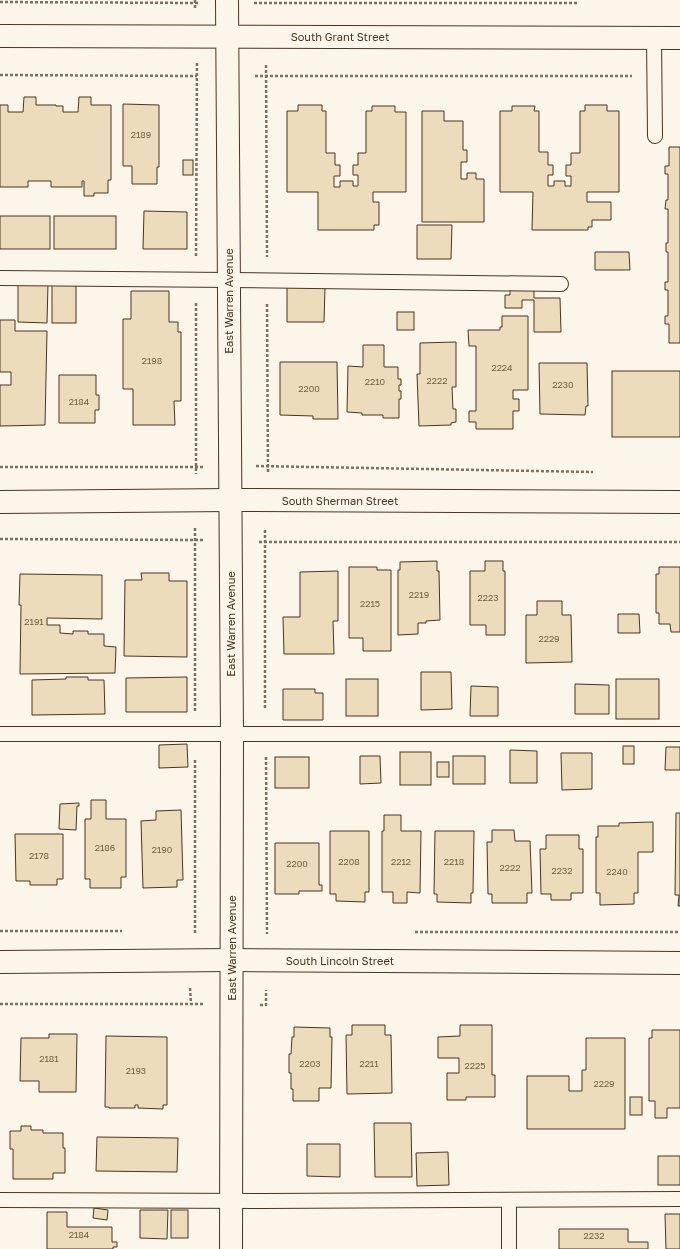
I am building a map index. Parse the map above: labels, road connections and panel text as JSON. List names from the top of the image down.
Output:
{
  "streets": {
    "street": [
      "South Grant Street",
      "East Warren Avenue",
      "South Sherman Street",
      "South Lincoln Street"
    ]
  },
  "crossings": [
    ["South Grant Street", "East Warren Avenue"],
    ["East Warren Avenue", "South Sherman Street"],
    ["East Warren Avenue", "South Lincoln Street"]
  ],
  "house_numbers": [
    "2189",
    "2198",
    "2224",
    "2222",
    "2210",
    "2230",
    "2200",
    "2184",
    "2219",
    "2223",
    "2215",
    "2191",
    "2229",
    "2186",
    "2190",
    "2178",
    "2208",
    "2212",
    "2218",
    "2200",
    "2222",
    "2232",
    "2240",
    "2181",
    "2203",
    "2211",
    "2225",
    "2193",
    "2229",
    "2184",
    "2232"
  ]
}
